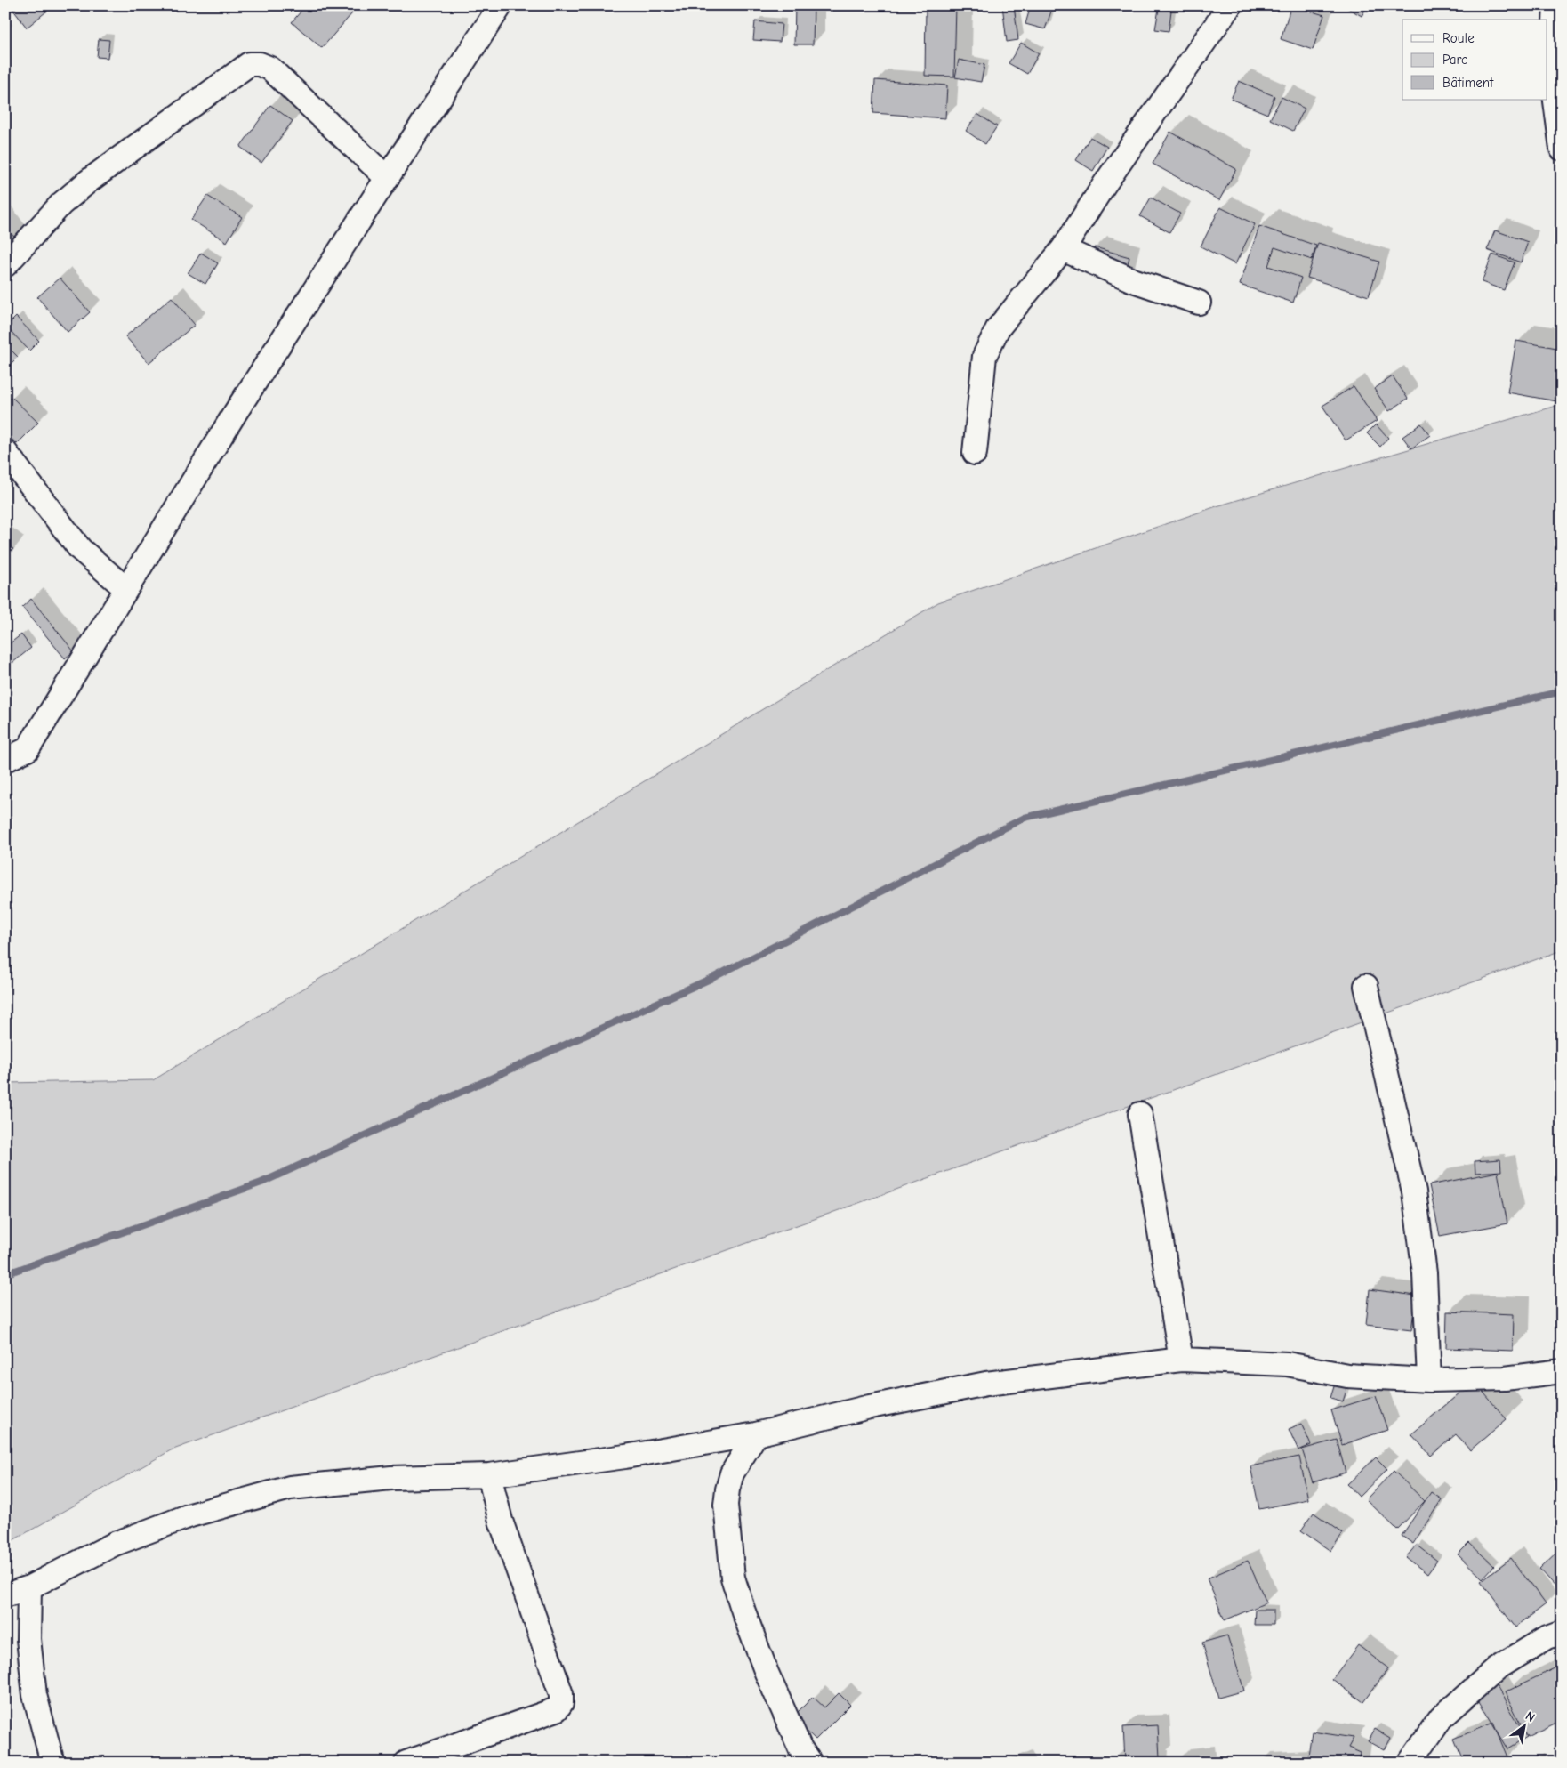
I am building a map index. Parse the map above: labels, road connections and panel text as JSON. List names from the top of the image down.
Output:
{
  "legend": ["Route", "Parc", "Bâtiment"],
  "north": "top right"
}
